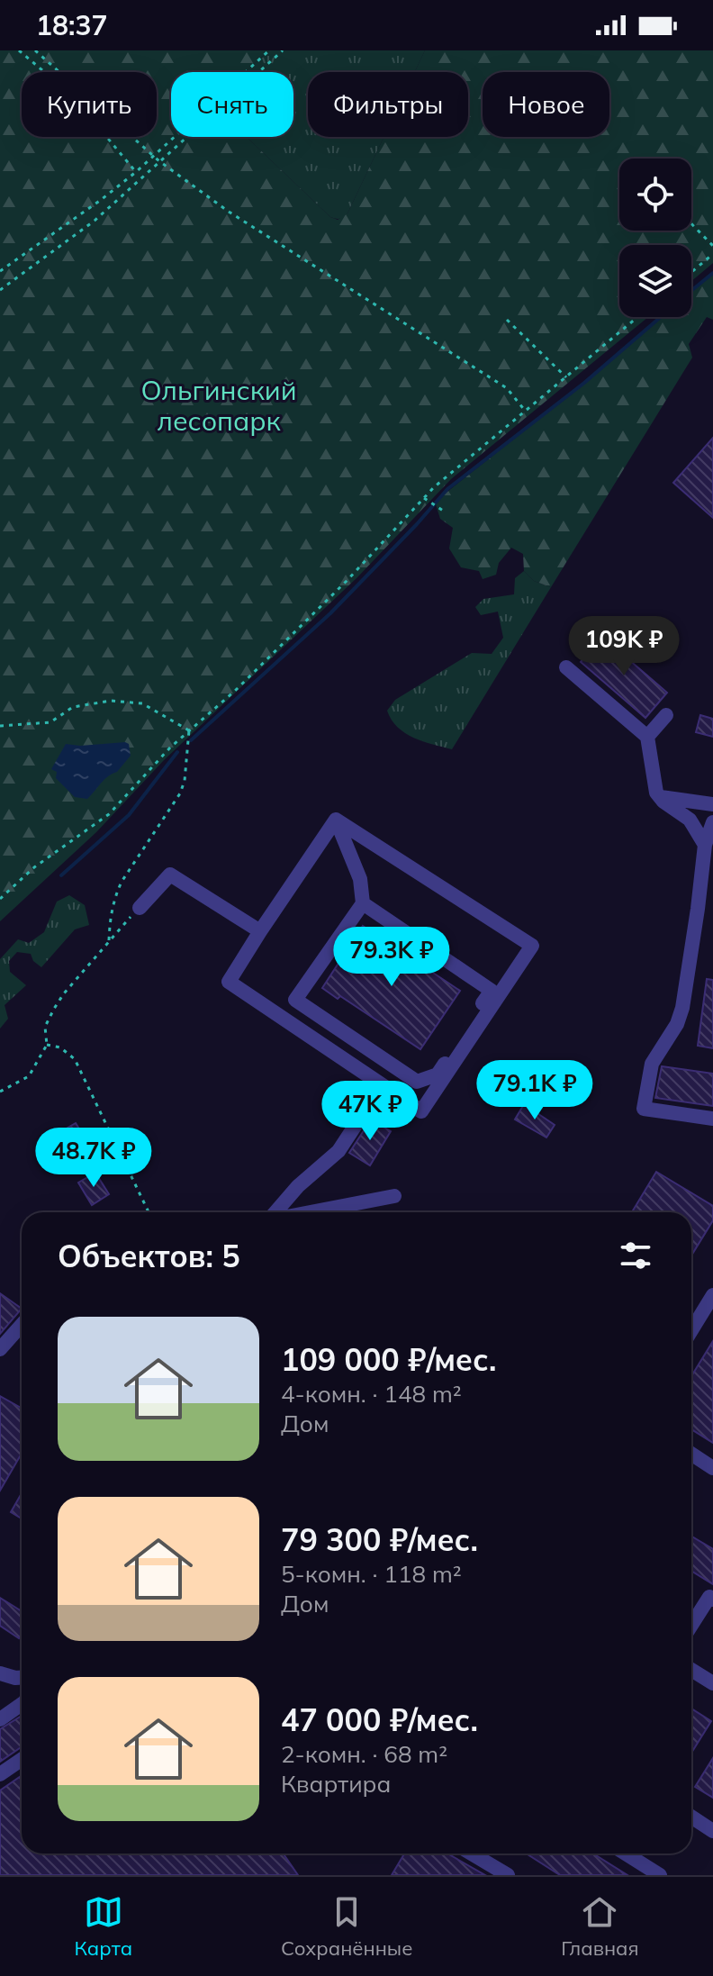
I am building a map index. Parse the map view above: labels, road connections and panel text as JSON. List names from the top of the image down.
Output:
{
  "parks": ["Ольгинский лесопарк"],
  "page": {
    "status": "18:37",
    "chip": [
      "Купить",
      "Снять",
      "Фильтры",
      "Новое"
    ],
    "price": [
      "109K ₽",
      "79.3K ₽",
      "79.1K ₽",
      "47K ₽",
      "48.7K ₽"
    ],
    "heading": "Объектов: 5",
    "list": [
      {
        "name": "109 000 ₽/мес.",
        "note": "4-комн. · 148 m² · Дом"
      },
      {
        "name": "79 300 ₽/мес.",
        "note": "5-комн. · 118 m² · Дом"
      },
      {
        "name": "47 000 ₽/мес.",
        "note": "2-комн. · 68 m² · Квартира"
      }
    ],
    "tabs": ["Карта", "Сохранённые", "Главная"]
  }
}
